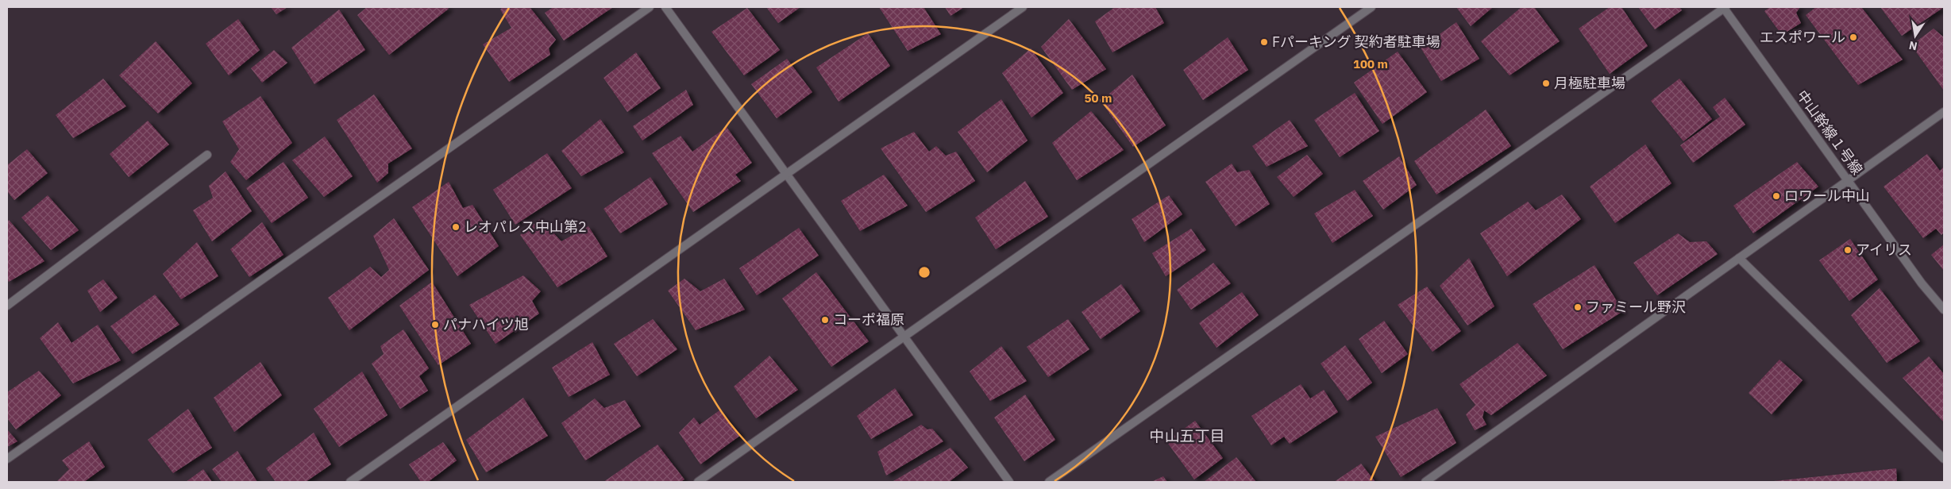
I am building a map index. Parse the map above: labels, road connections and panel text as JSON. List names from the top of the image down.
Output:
{
  "streets": {
    "street": ["中山幹線１号線"]
  },
  "districts": ["中山五丁目"],
  "places": [
    "エスポワール",
    "Fパーキング 契約者駐車場",
    "月極駐車場",
    "ロワール中山",
    "レオパレス中山第2",
    "アイリス",
    "ファミール野沢",
    "コーポ福原",
    "パナハイツ旭"
  ],
  "north": "bottom",
  "rings": ["100 m", "50 m"]
}
